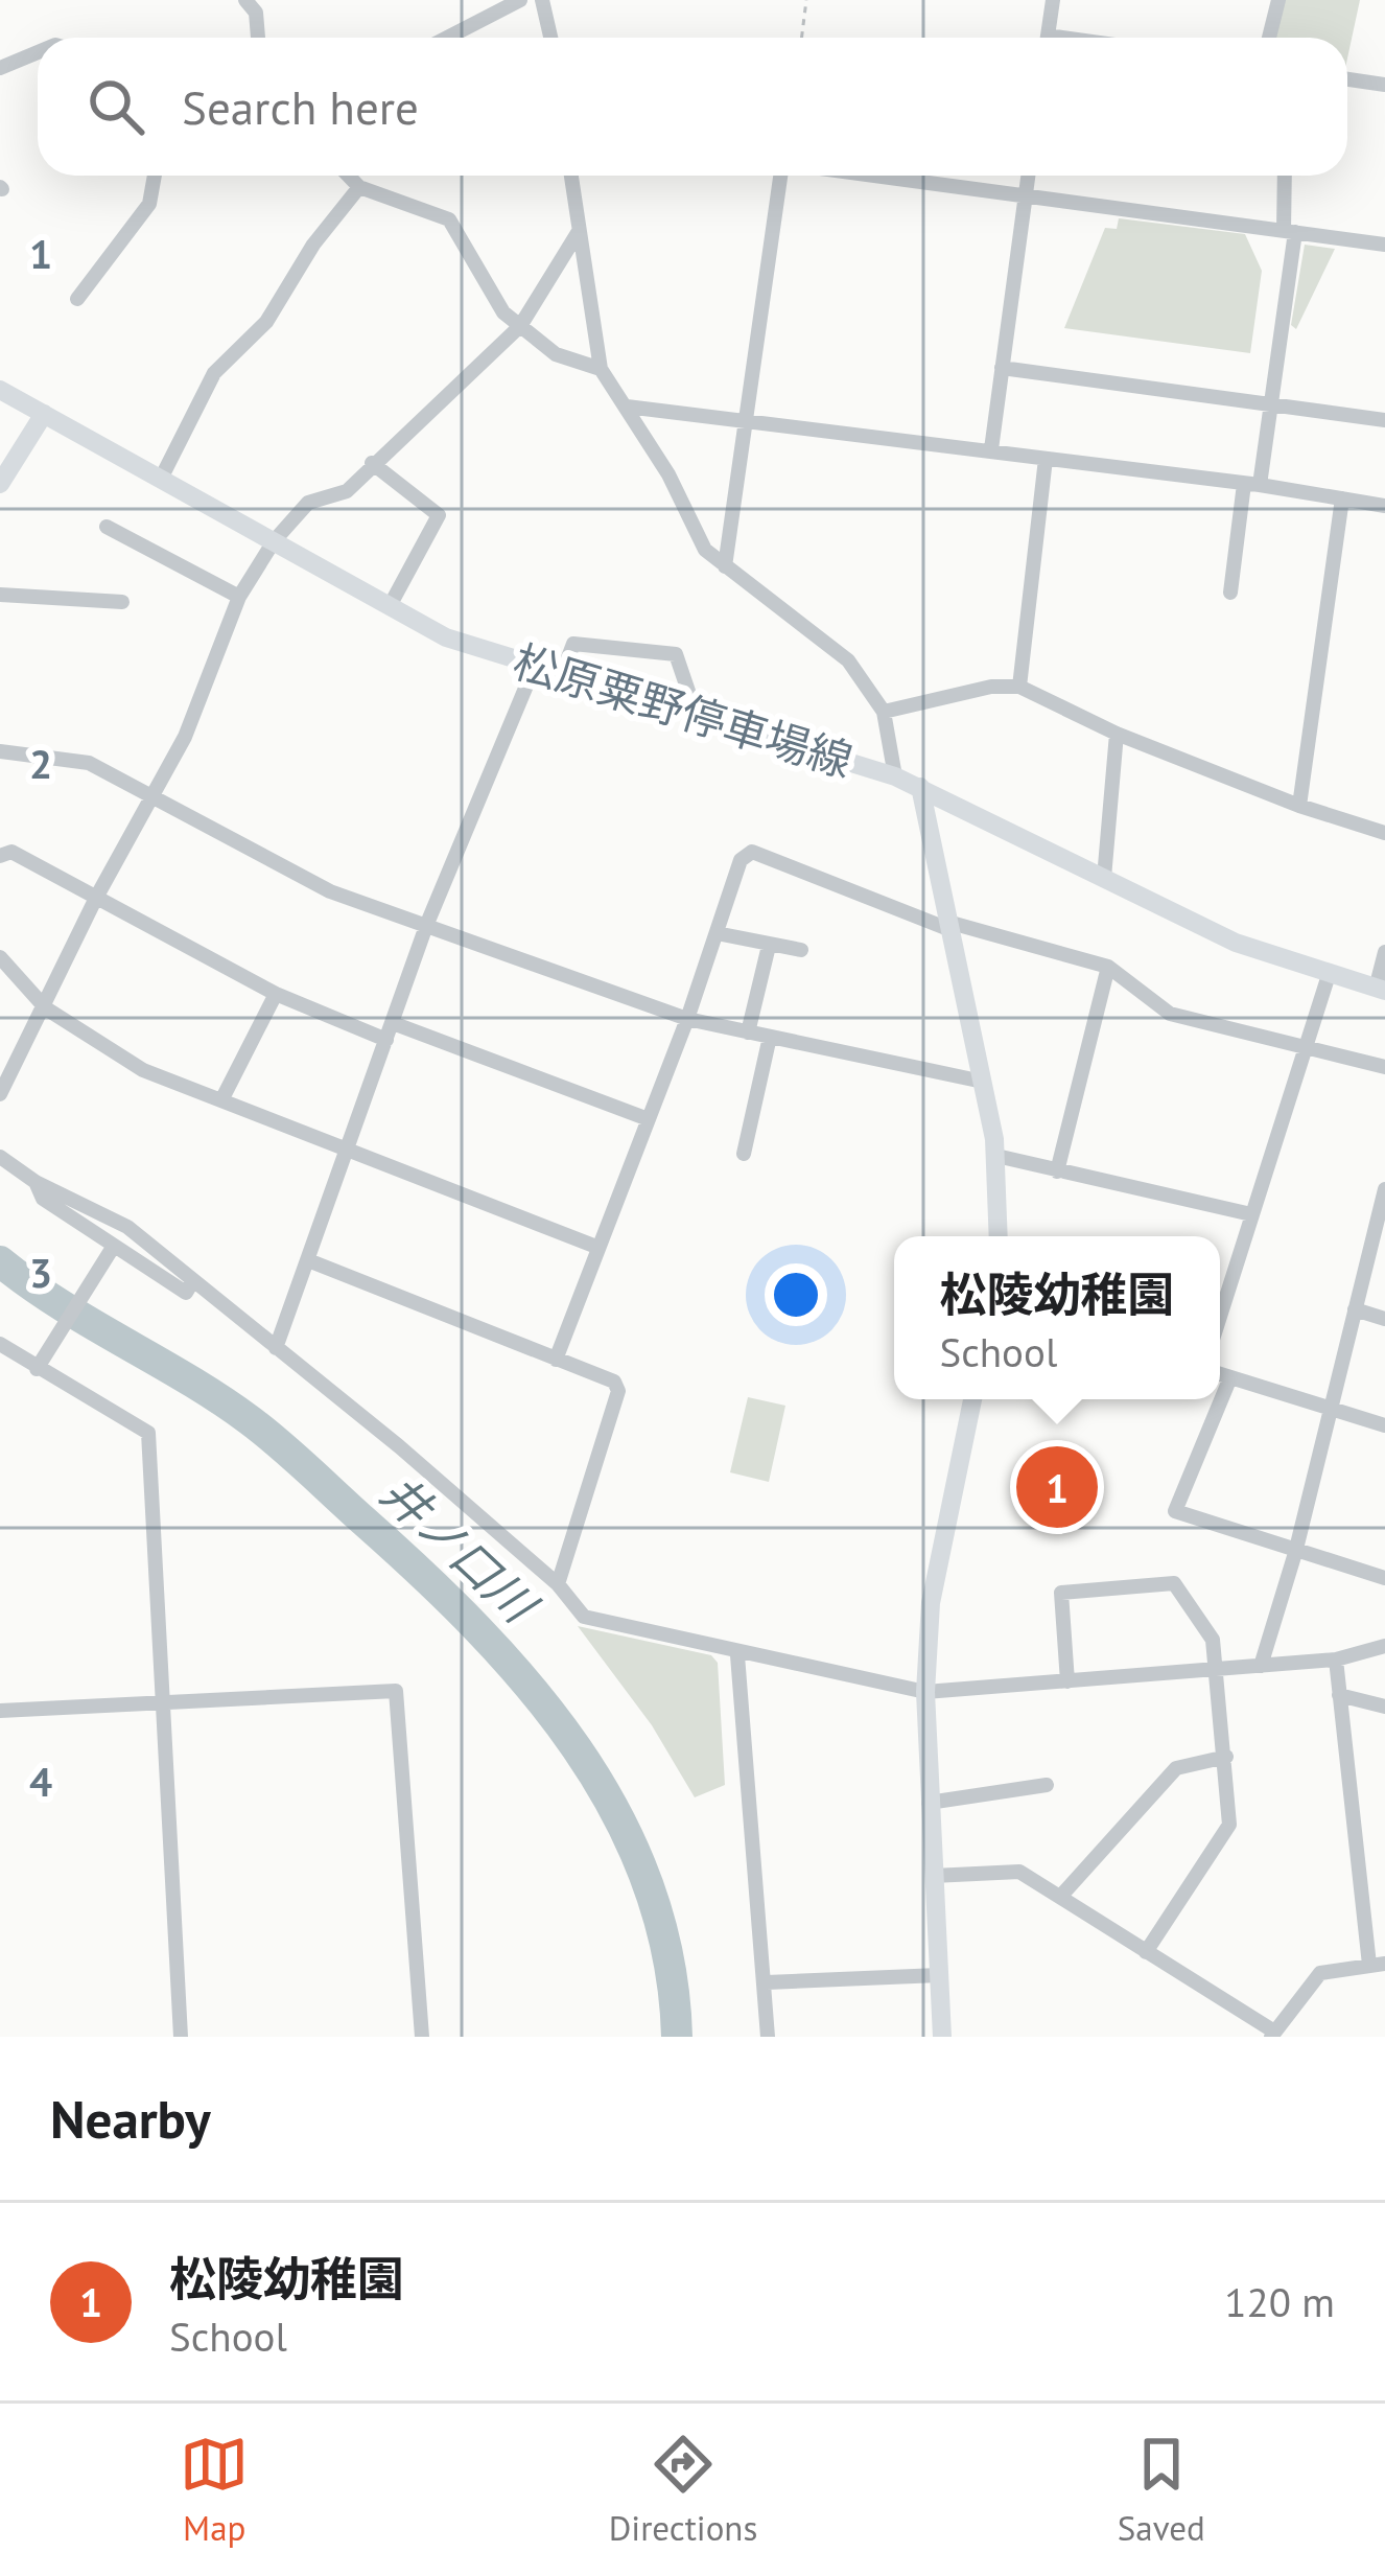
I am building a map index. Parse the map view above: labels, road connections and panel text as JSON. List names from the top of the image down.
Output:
{
  "streets": {
    "main road": ["松原粟野停車場線"]
  },
  "water": ["井ノ口川"],
  "page": {
    "search": "Search here",
    "popup": ["松陵幼稚園", "School"],
    "pins": "1",
    "heading": "Nearby",
    "list": [
      {
        "mark": "1",
        "name": "松陵幼稚園",
        "note": "School",
        "value": "120 m"
      }
    ],
    "nav": ["Map", "Directions", "Saved"]
  },
  "grid": {
    "rows": [
      "1",
      "2",
      "3",
      "4"
    ]
  }
}
